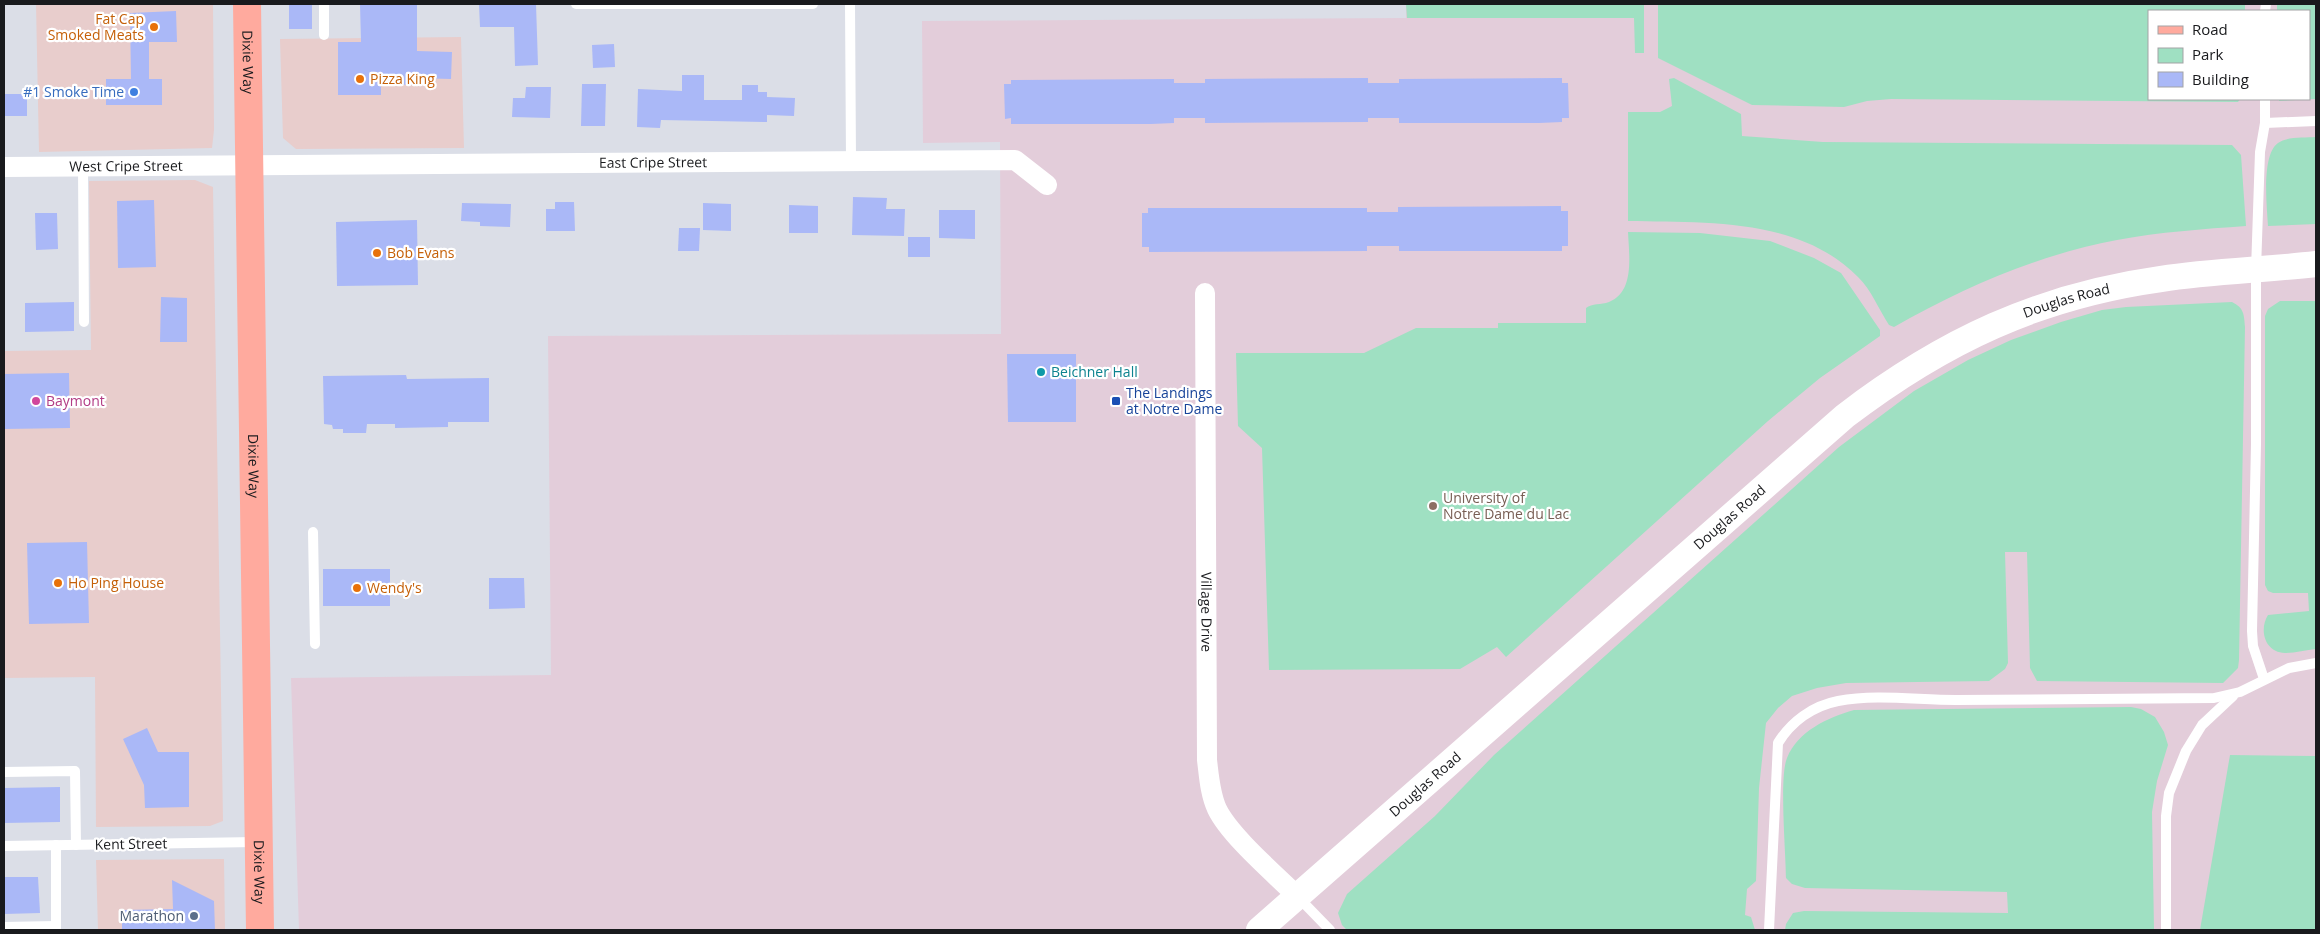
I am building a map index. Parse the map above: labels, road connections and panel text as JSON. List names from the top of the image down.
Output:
{
  "streets": {
    "main road": ["Dixie Way"],
    "street": [
      "East Cripe Street",
      "West Cripe Street",
      "Douglas Road",
      "Village Drive"
    ],
    "lane": ["Kent Street"]
  },
  "crossings": [
    ["Dixie Way", "East Cripe Street"],
    ["Dixie Way", "West Cripe Street"],
    ["Dixie Way", "Kent Street"],
    ["East Cripe Street", "West Cripe Street"],
    ["Douglas Road", "Village Drive"]
  ],
  "places": {
    "other": [
      "Fat Cap Smoked Meats",
      "Pizza King",
      "#1 Smoke Time",
      "Bob Evans",
      "Beichner Hall",
      "Baymont",
      "University of Notre Dame du Lac",
      "Ho Ping House",
      "Wendy's",
      "Marathon"
    ],
    "transit": ["The Landings at Notre Dame"]
  },
  "legend": ["Road", "Park", "Building"]
}
